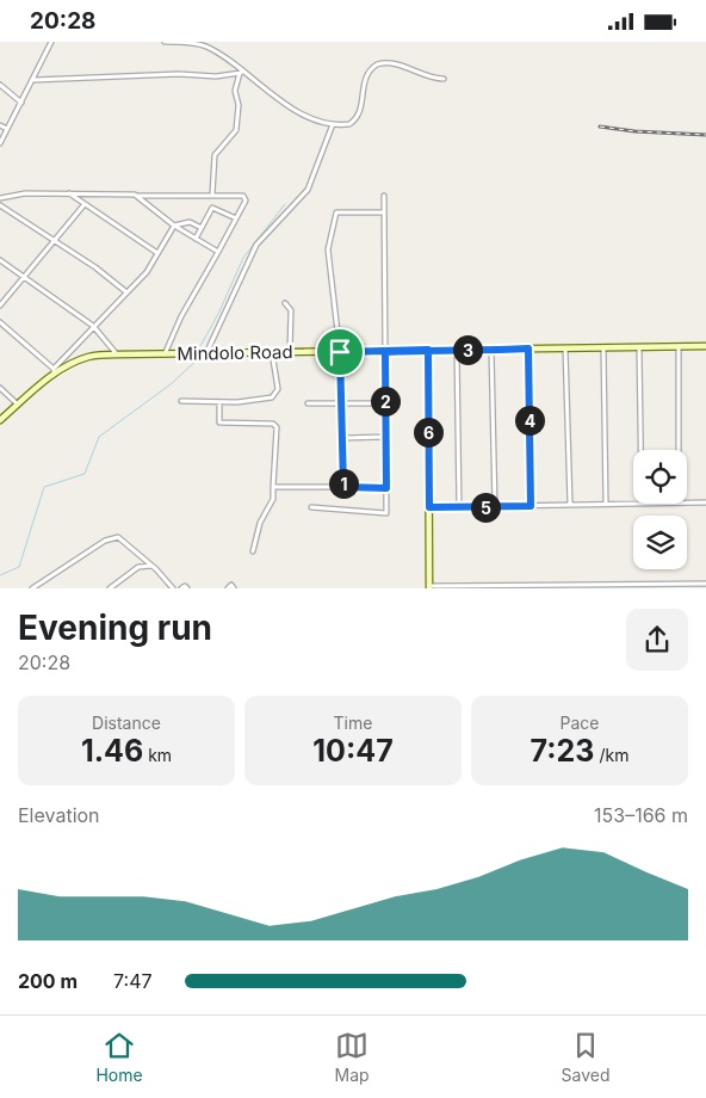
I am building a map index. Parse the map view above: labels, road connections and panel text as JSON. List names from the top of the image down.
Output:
{
  "streets": {
    "street": ["Mindolo Road"]
  },
  "page": {
    "status": "20:28",
    "pins": [
      "3",
      "2",
      "4",
      "6",
      "1",
      "5"
    ],
    "heading": ["Evening run", "20:28"],
    "stats": [
      ["Distance", "1.46 km"],
      ["Time", "10:47"],
      ["Pace", "7:23 /km"]
    ],
    "chart": ["Elevation", "153–166 m"],
    "list": [
      {
        "name": "200 m",
        "note": "7:47"
      }
    ],
    "tabs": ["Home", "Map", "Saved"]
  }
}
